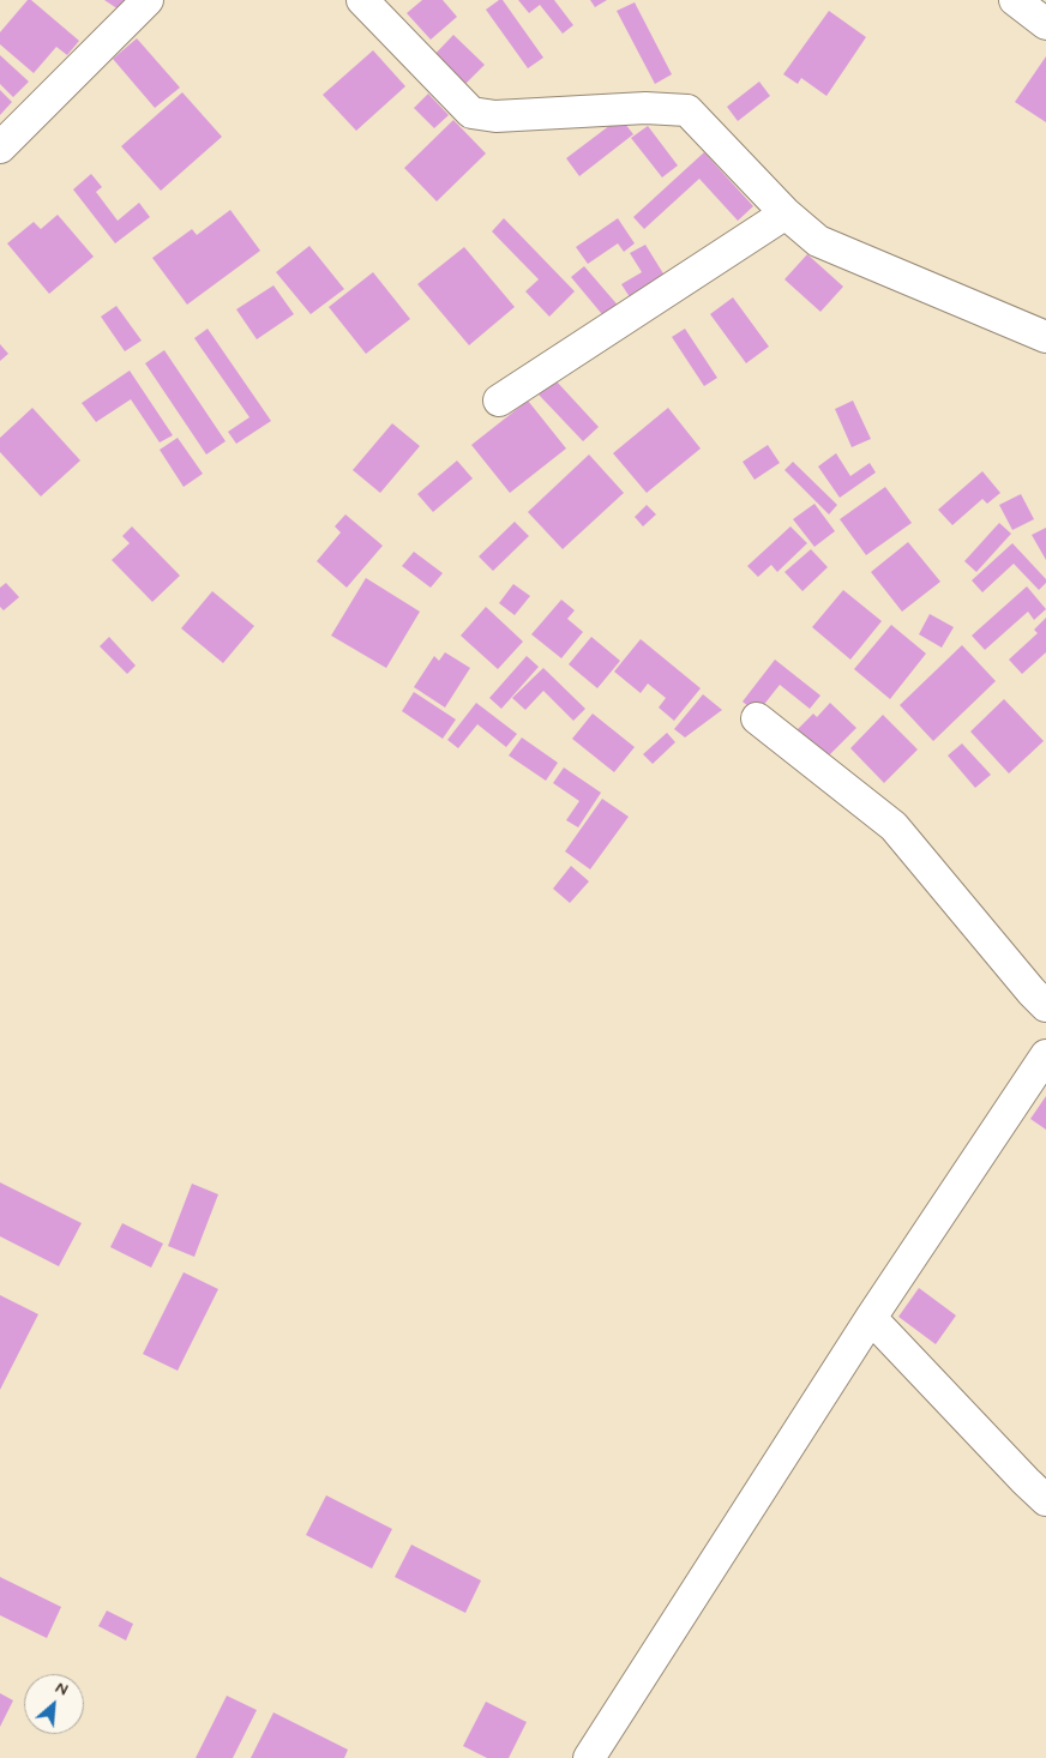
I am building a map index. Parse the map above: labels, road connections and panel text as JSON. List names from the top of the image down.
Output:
{
  "north": "top right"
}
